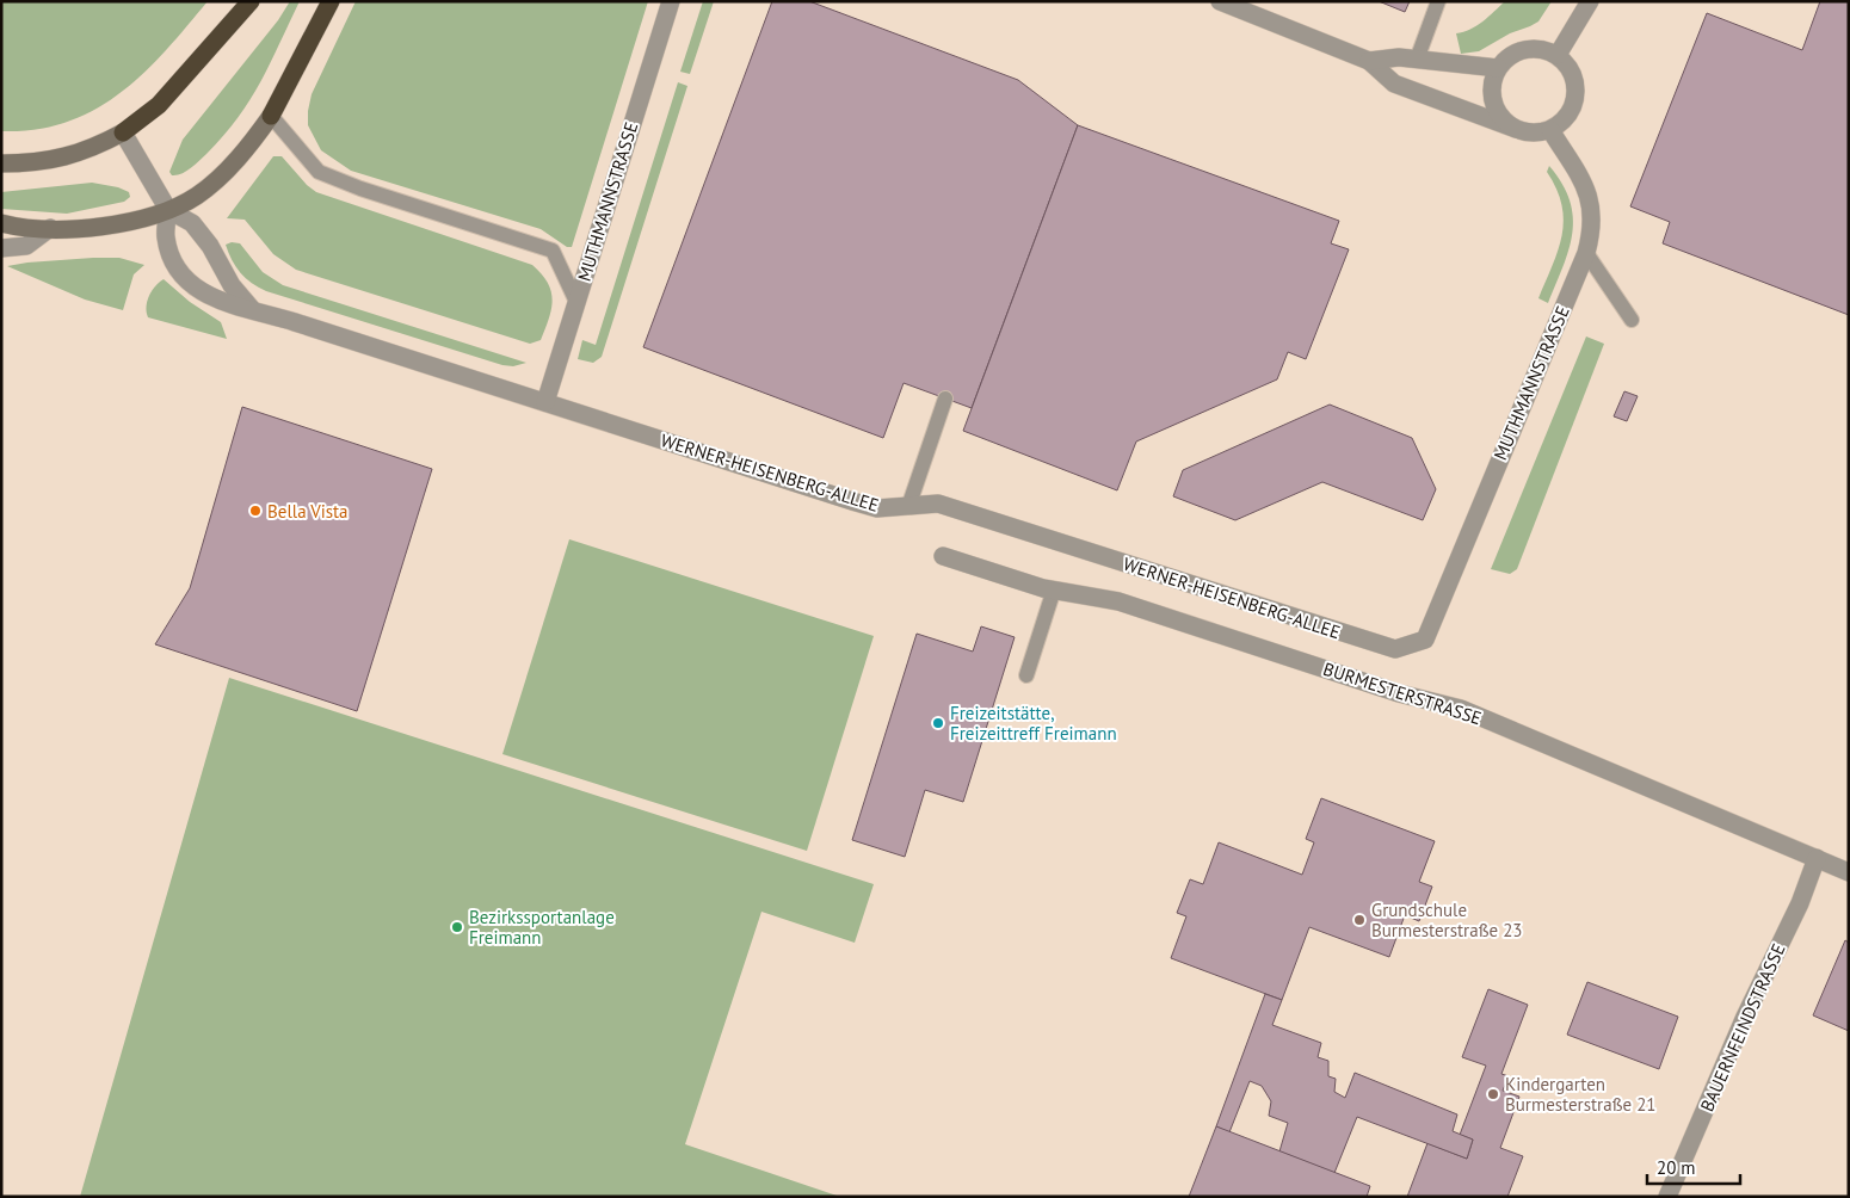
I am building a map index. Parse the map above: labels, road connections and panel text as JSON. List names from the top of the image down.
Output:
{
  "streets": {
    "street": [
      "MUTHMANNSTRASSE",
      "WERNER-HEISENBERG-ALLEE",
      "BURMESTERSTRASSE",
      "BAUERNFEINDSTRASSE"
    ]
  },
  "crossings": [
    ["MUTHMANNSTRASSE", "WERNER-HEISENBERG-ALLEE"],
    ["BURMESTERSTRASSE", "BAUERNFEINDSTRASSE"]
  ],
  "places": [
    "Bella Vista",
    "Freizeitstätte, Freizeittreff Freimann",
    "Grundschule Burmesterstraße 23",
    "Bezirkssportanlage Freimann",
    "Kindergarten Burmesterstraße 21"
  ],
  "scale_bar": "20 m"
}
